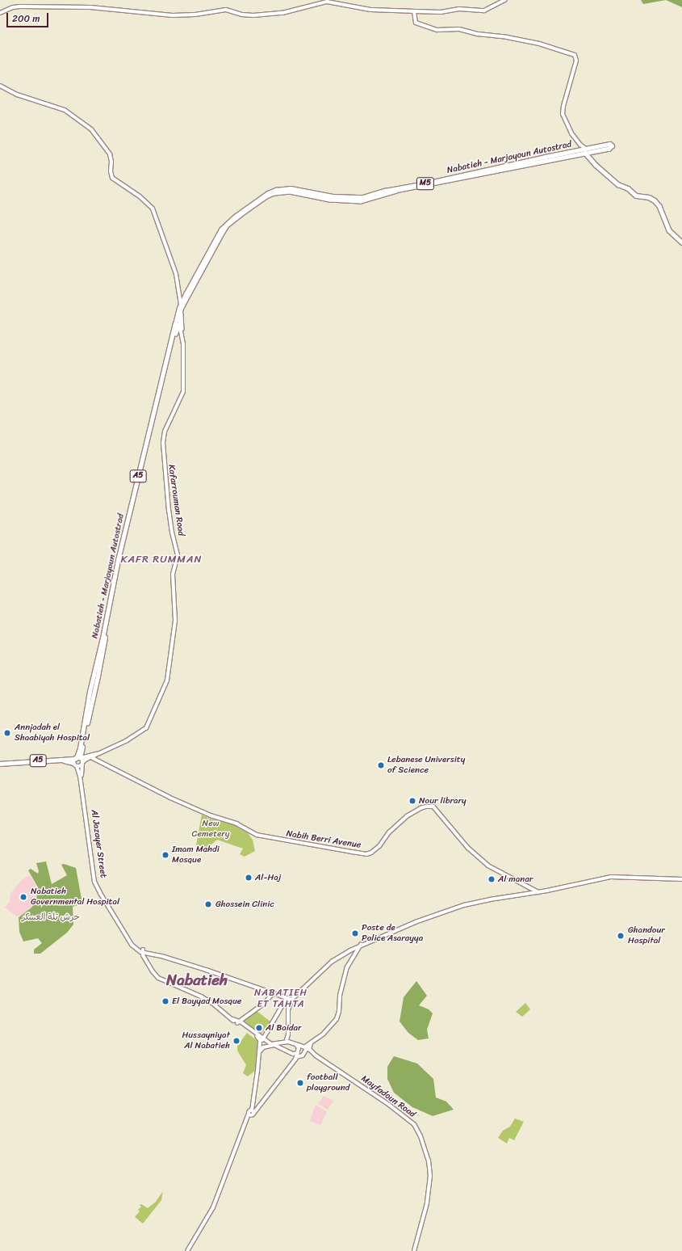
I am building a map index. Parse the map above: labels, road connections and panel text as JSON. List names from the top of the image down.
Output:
{
  "streets": {
    "highway": ["Nabatieh - Marjayoun Autostrad", "M5", "A5"],
    "main road": [
      "Kafarrouman Road",
      "Nabih Berri Avenue",
      "Al Jazayer Street",
      "Mayfadoun Road"
    ]
  },
  "crossings": [
    ["Nabatieh - Marjayoun Autostrad", "A5"],
    ["Nabatieh - Marjayoun Autostrad", "Kafarrouman Road"],
    ["Nabatieh - Marjayoun Autostrad", "Al Jazayer Street"],
    ["A5", "Al Jazayer Street"]
  ],
  "districts": ["KAFR RUMMAN", "Nabatieh", "NABATIEH ET TAHTA"],
  "parks": ["New Cemetery", "حرش تلة العسكر"],
  "places": [
    "Annjadah el Shaabiyah Hospital",
    "Lebanese University of Science",
    "Nour library",
    "Imam Mahdi Mosque",
    "Al-Haj",
    "Al manar",
    "Nabatieh Governmental Hospital",
    "Ghossein Clinic",
    "Poste de Police Asarayya",
    "Ghandour Hospital",
    "El Bayyad Mosque",
    "Al Baidar",
    "Hussayniyat Al Nabatieh",
    "football playground"
  ],
  "scale_bar": "200 m"
}
